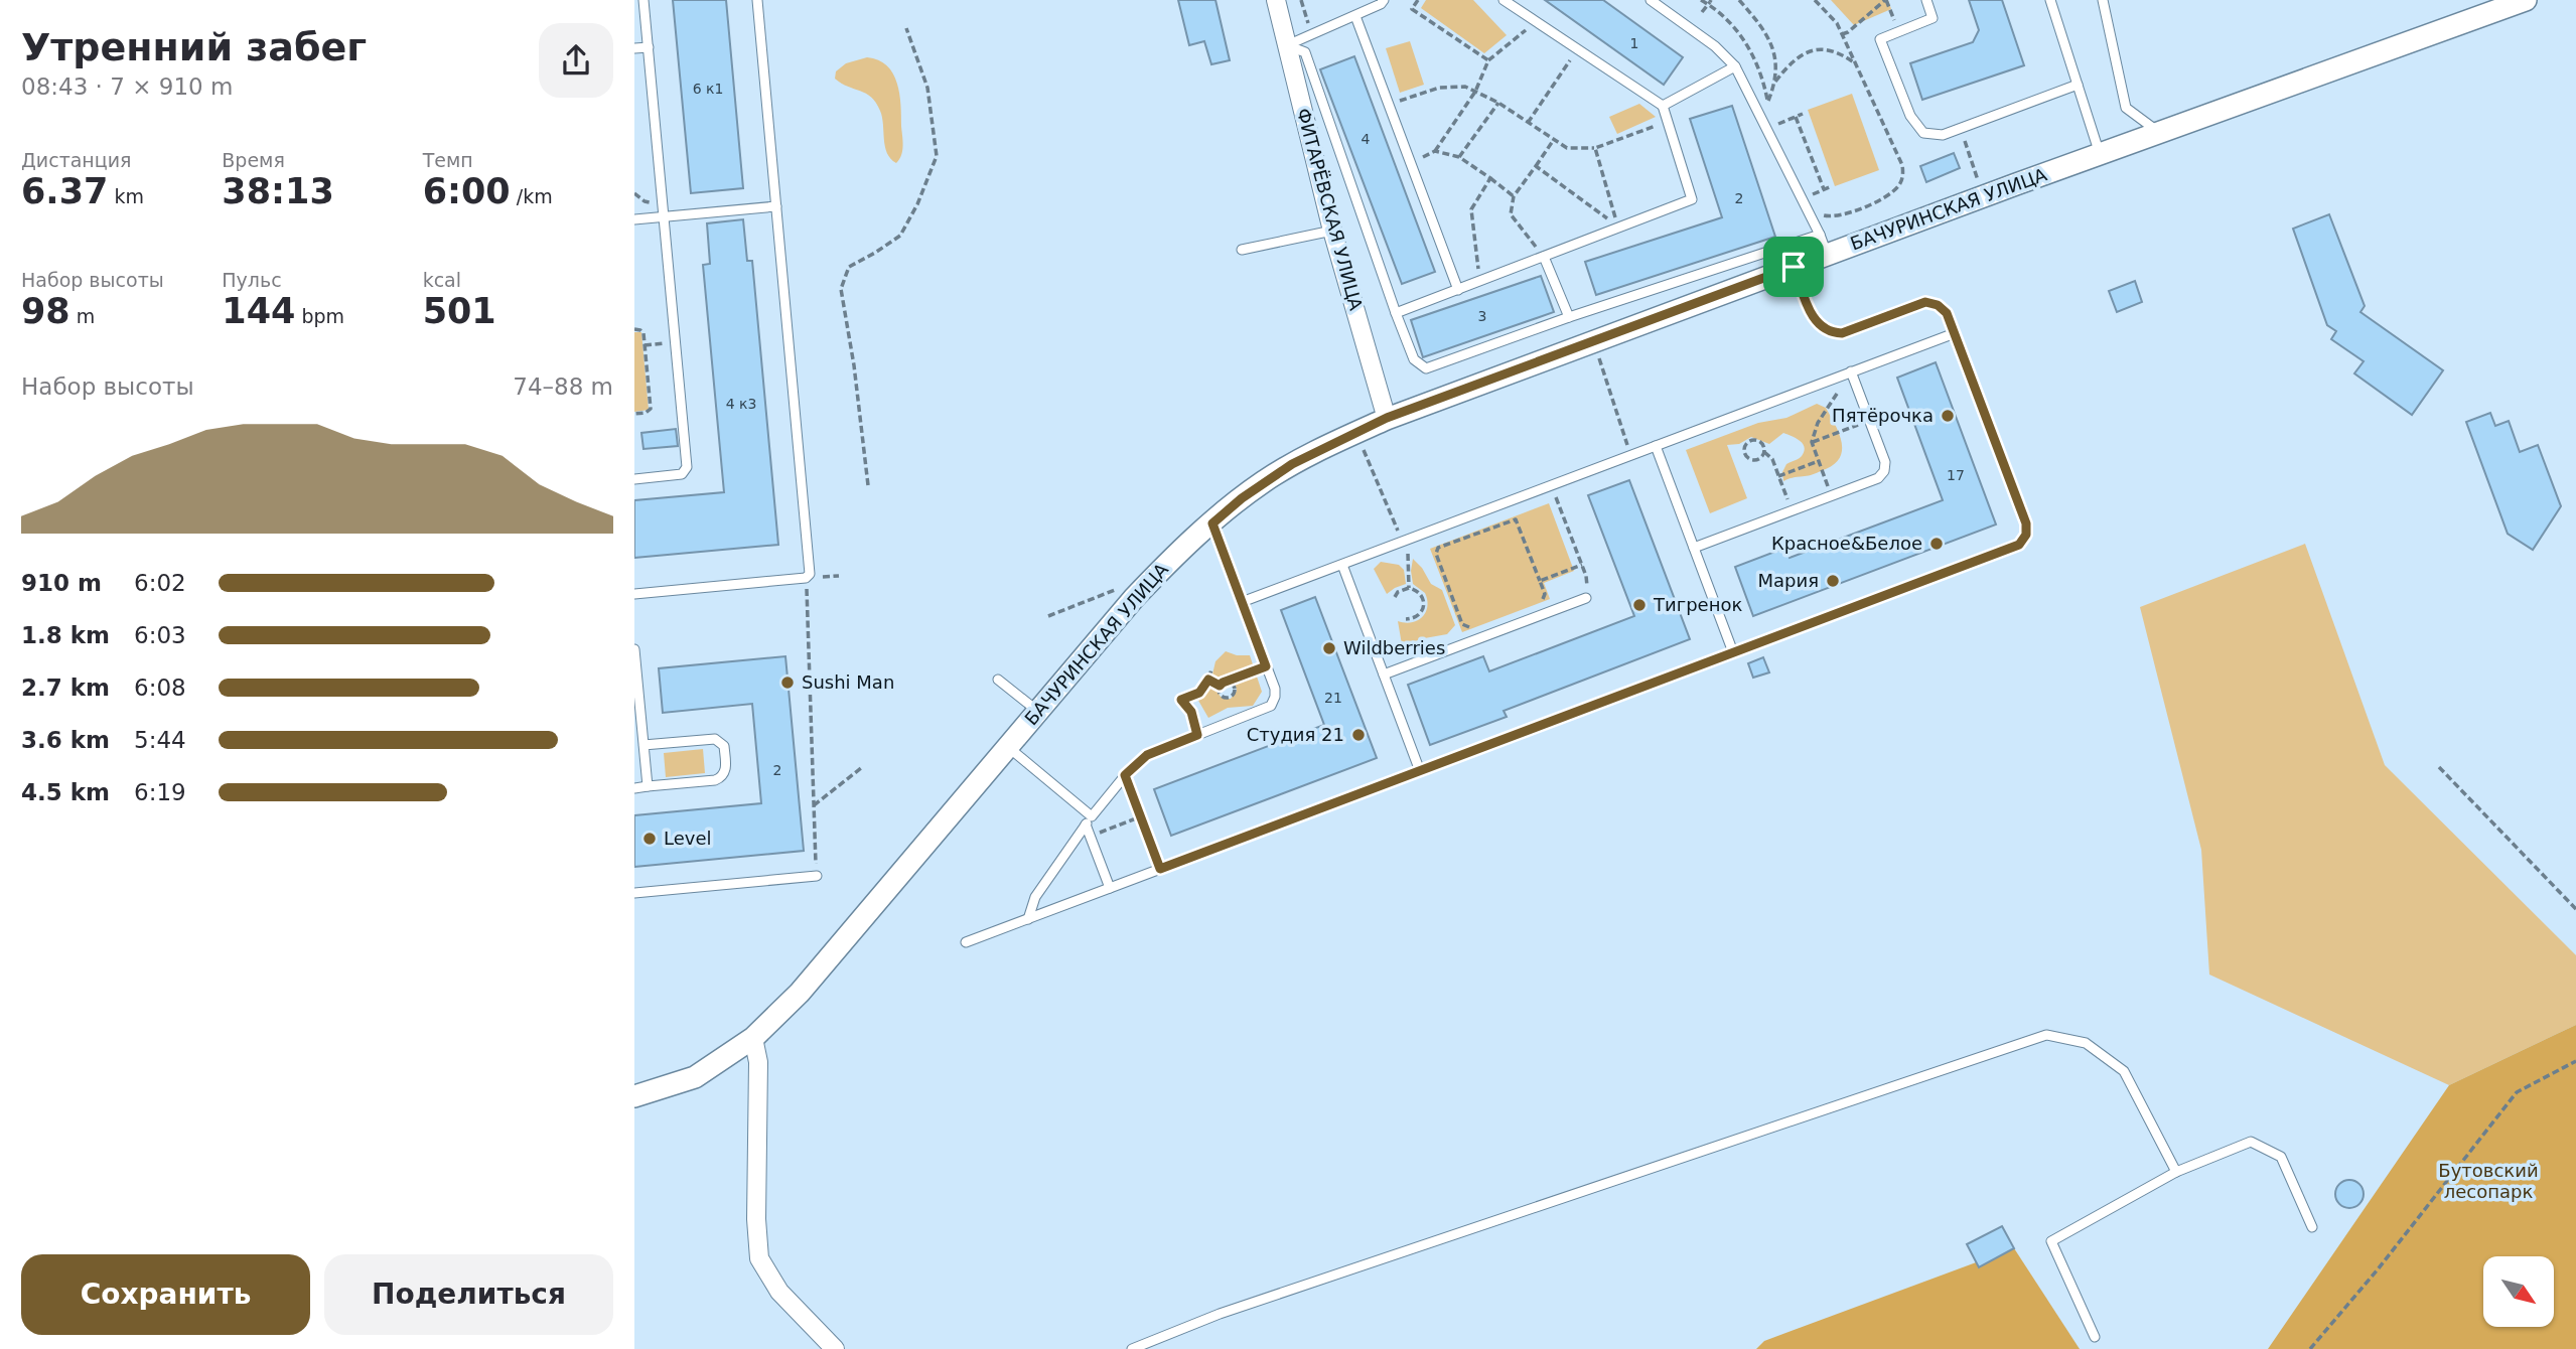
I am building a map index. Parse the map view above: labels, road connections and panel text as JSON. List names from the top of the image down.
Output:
{
  "streets": {
    "street": ["ФИТАРЁВСКАЯ УЛИЦА", "БАЧУРИНСКАЯ УЛИЦА"]
  },
  "crossings": [
    ["ФИТАРЁВСКАЯ УЛИЦА", "БАЧУРИНСКАЯ УЛИЦА"]
  ],
  "parks": ["Бутовский лесопарк"],
  "places": [
    "Пятёрочка",
    "Красное&Белое",
    "Мария",
    "Тигренок",
    "Wildberries",
    "Sushi Man",
    "Студия 21",
    "Level"
  ],
  "house_numbers": [
    "1",
    "6 к1",
    "4",
    "2",
    "3",
    "4 к3",
    "17",
    "21",
    "2"
  ],
  "north": "bottom right",
  "page": {
    "heading": ["Утренний забег", "08:43 · 7 × 910 m"],
    "stats": [
      ["Дистанция", "6.37 km"],
      ["Время", "38:13"],
      ["Темп", "6:00 /km"],
      ["Набор высоты", "98 m"],
      ["Пульс", "144 bpm"],
      ["kcal", "501"]
    ],
    "chart": ["Набор высоты", "74–88 m"],
    "list": [
      {
        "name": "910 m",
        "note": "6:02"
      },
      {
        "name": "1.8 km",
        "note": "6:03"
      },
      {
        "name": "2.7 km",
        "note": "6:08"
      },
      {
        "name": "3.6 km",
        "note": "5:44"
      },
      {
        "name": "4.5 km",
        "note": "6:19"
      }
    ],
    "buttons": ["Сохранить", "Поделиться"]
  }
}
